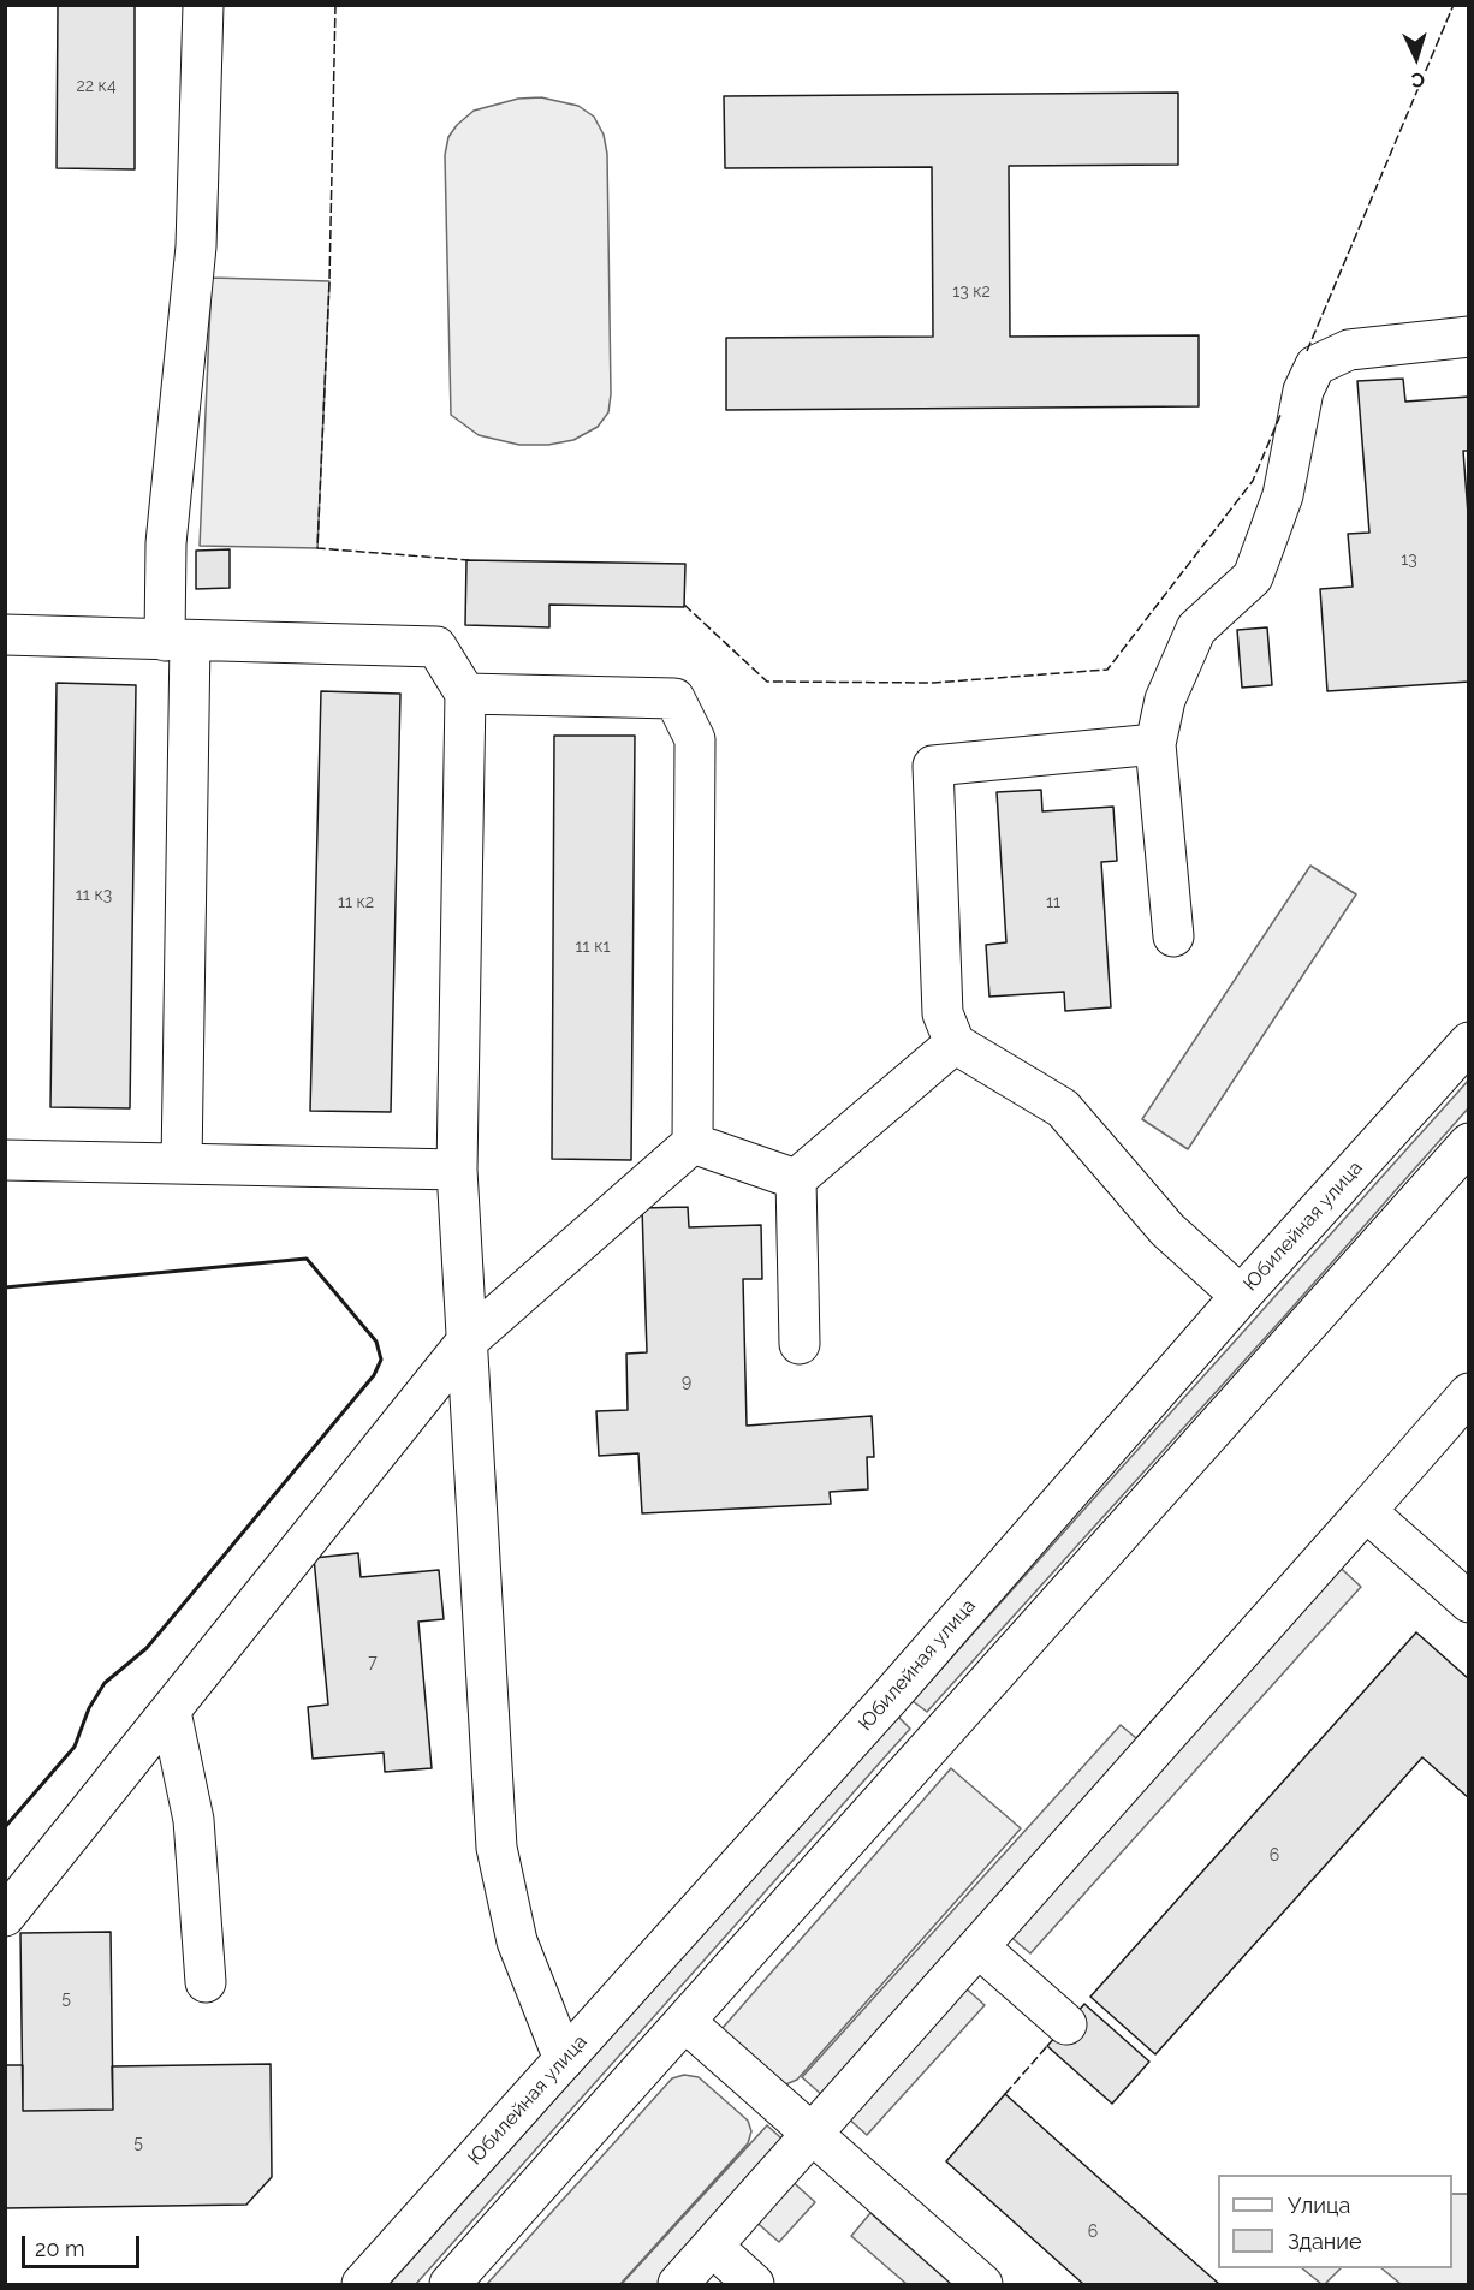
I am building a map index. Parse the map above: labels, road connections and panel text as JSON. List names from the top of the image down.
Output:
{
  "streets": {
    "main road": ["Юбилейная улица"]
  },
  "house_numbers": [
    "22 к4",
    "13 к2",
    "13",
    "11 к3",
    "11 к2",
    "11",
    "11 к1",
    "9",
    "7",
    "6",
    "5",
    "5",
    "6"
  ],
  "legend": ["Улица", "Здание"],
  "scale_bar": "20 m",
  "north": "bottom"
}
